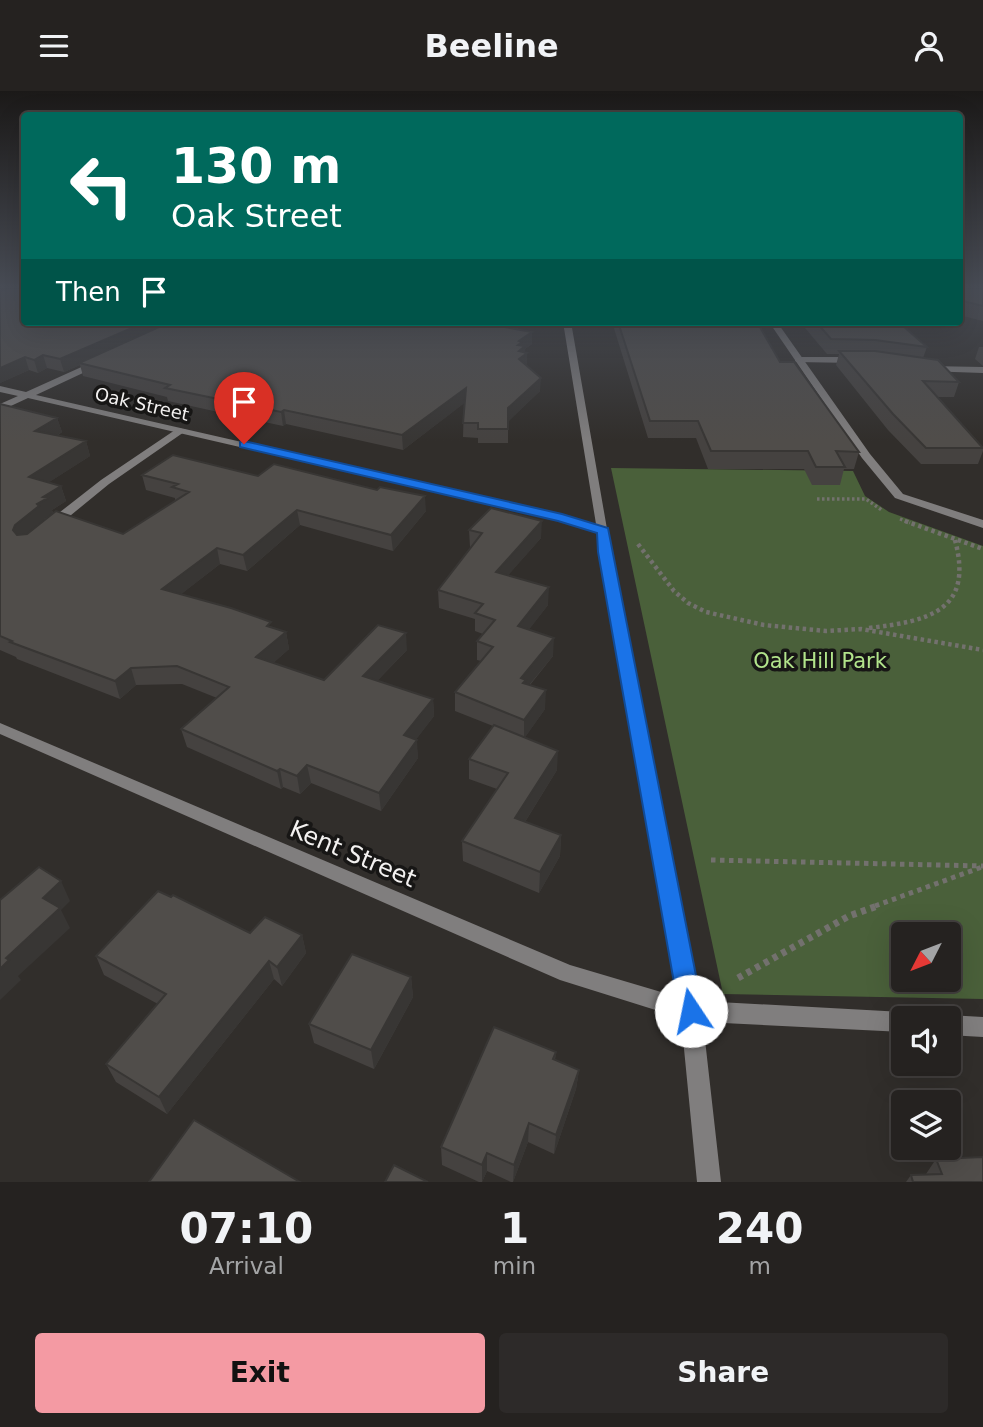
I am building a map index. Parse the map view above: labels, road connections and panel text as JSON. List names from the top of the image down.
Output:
{
  "streets": {
    "street": ["Oak Street", "Kent Street"]
  },
  "parks": ["Oak Hill Park"],
  "north": "bottom left",
  "page": {
    "header": "Beeline",
    "turn": ["130 m", "Oak Street"],
    "then": "Then",
    "eta": [
      "07:10",
      "Arrival",
      "1",
      "min",
      "240",
      "m"
    ],
    "buttons": ["Exit", "Share"]
  }
}
